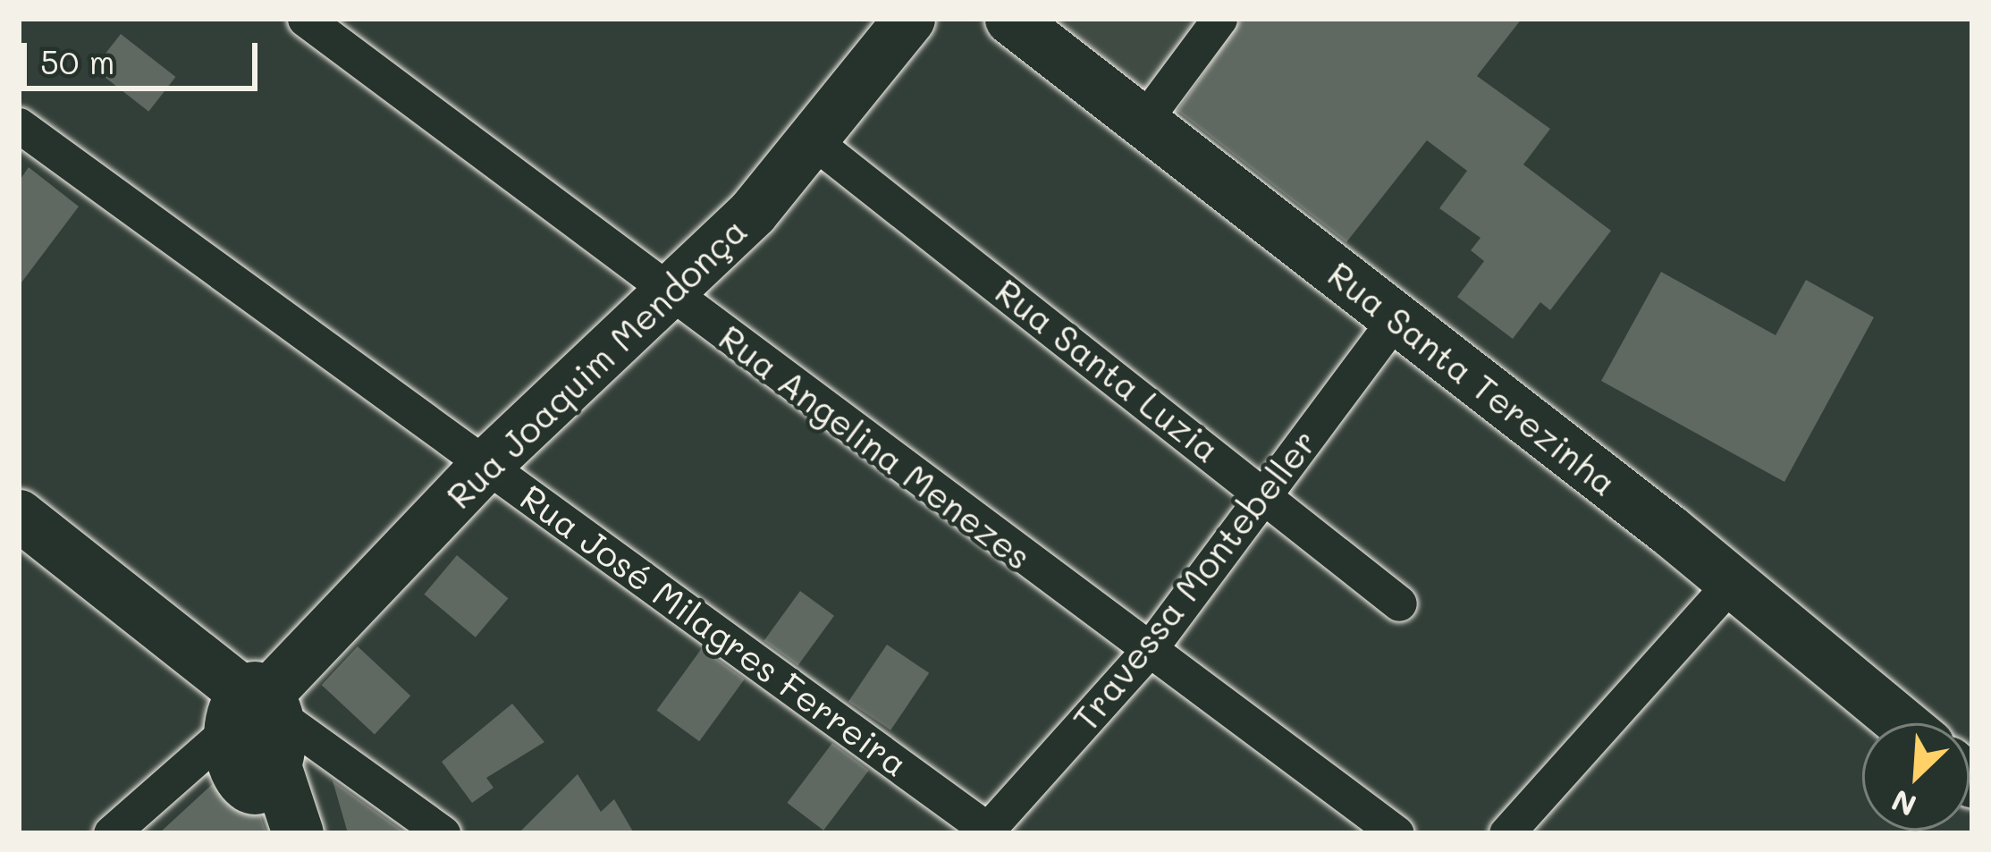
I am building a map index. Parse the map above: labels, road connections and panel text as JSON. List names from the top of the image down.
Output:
{
  "streets": {
    "street": [
      "Rua Joaquim Mendonça",
      "Rua Santa Luzia",
      "Rua Santa Terezinha",
      "Rua Angelina Menezes",
      "Travessa Montebeller",
      "Rua José Milagres Ferreira"
    ]
  },
  "crossings": [
    ["Rua Joaquim Mendonça", "Rua Santa Luzia"],
    ["Rua Joaquim Mendonça", "Rua Angelina Menezes"],
    ["Rua Joaquim Mendonça", "Rua José Milagres Ferreira"],
    ["Rua Santa Luzia", "Travessa Montebeller"],
    ["Rua Santa Terezinha", "Travessa Montebeller"],
    ["Rua Angelina Menezes", "Travessa Montebeller"],
    ["Travessa Montebeller", "Rua José Milagres Ferreira"]
  ],
  "scale_bar": "50 m",
  "north": "bottom left"
}
